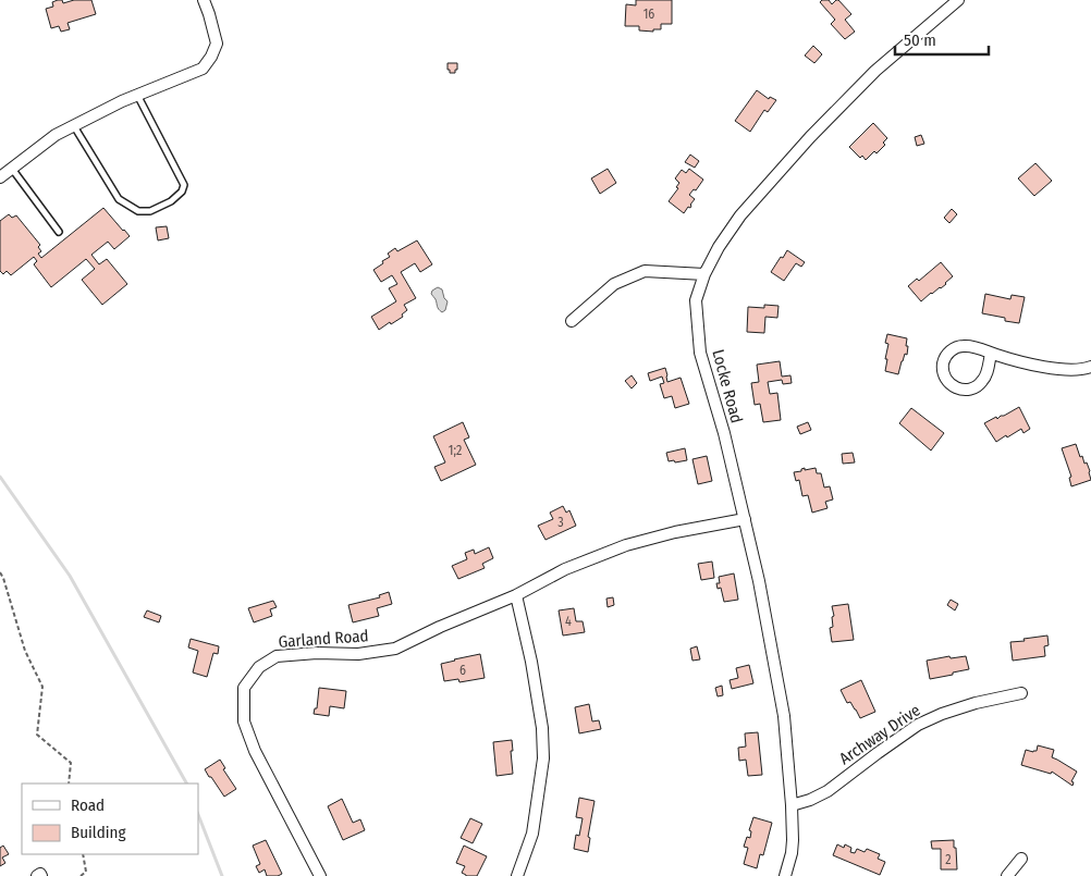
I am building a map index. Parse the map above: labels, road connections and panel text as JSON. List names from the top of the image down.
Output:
{
  "streets": {
    "street": ["Locke Road", "Garland Road", "Archway Drive"]
  },
  "crossings": [
    ["Locke Road", "Garland Road"],
    ["Locke Road", "Archway Drive"]
  ],
  "house_numbers": [
    "16",
    "1;2",
    "3",
    "4",
    "6",
    "2"
  ],
  "legend": ["Road", "Building"],
  "scale_bar": "50 m"
}
